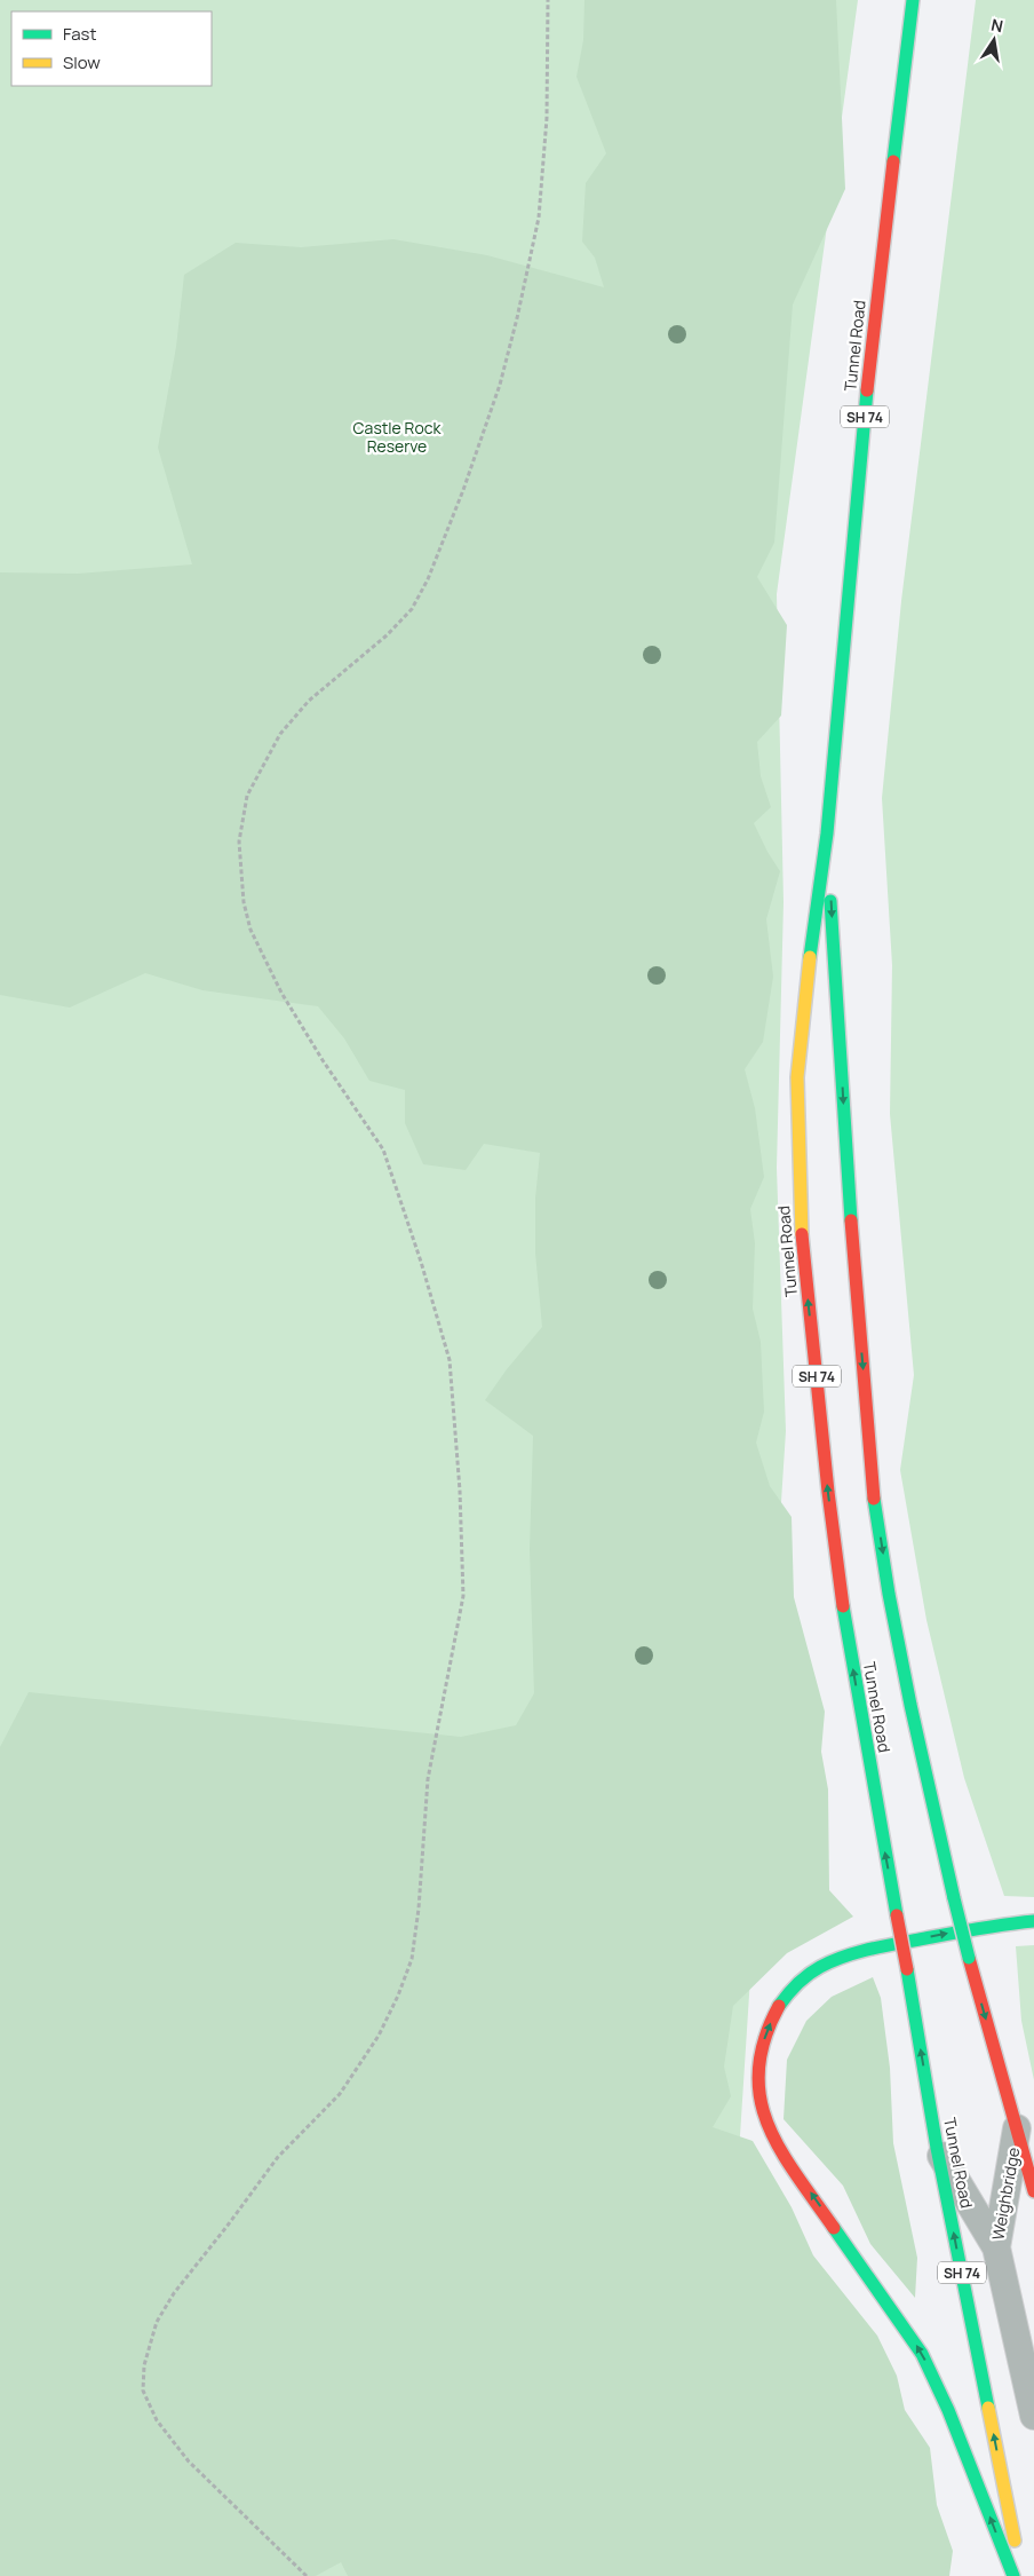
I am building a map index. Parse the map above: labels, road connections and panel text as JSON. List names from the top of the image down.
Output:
{
  "streets": {
    "highway": ["Tunnel Road", "SH 74"],
    "lane": ["Weighbridge"]
  },
  "crossings": [
    ["Tunnel Road", "Weighbridge"]
  ],
  "parks": ["Castle Rock Reserve"],
  "legend": ["Fast", "Slow"],
  "north": "top"
}
